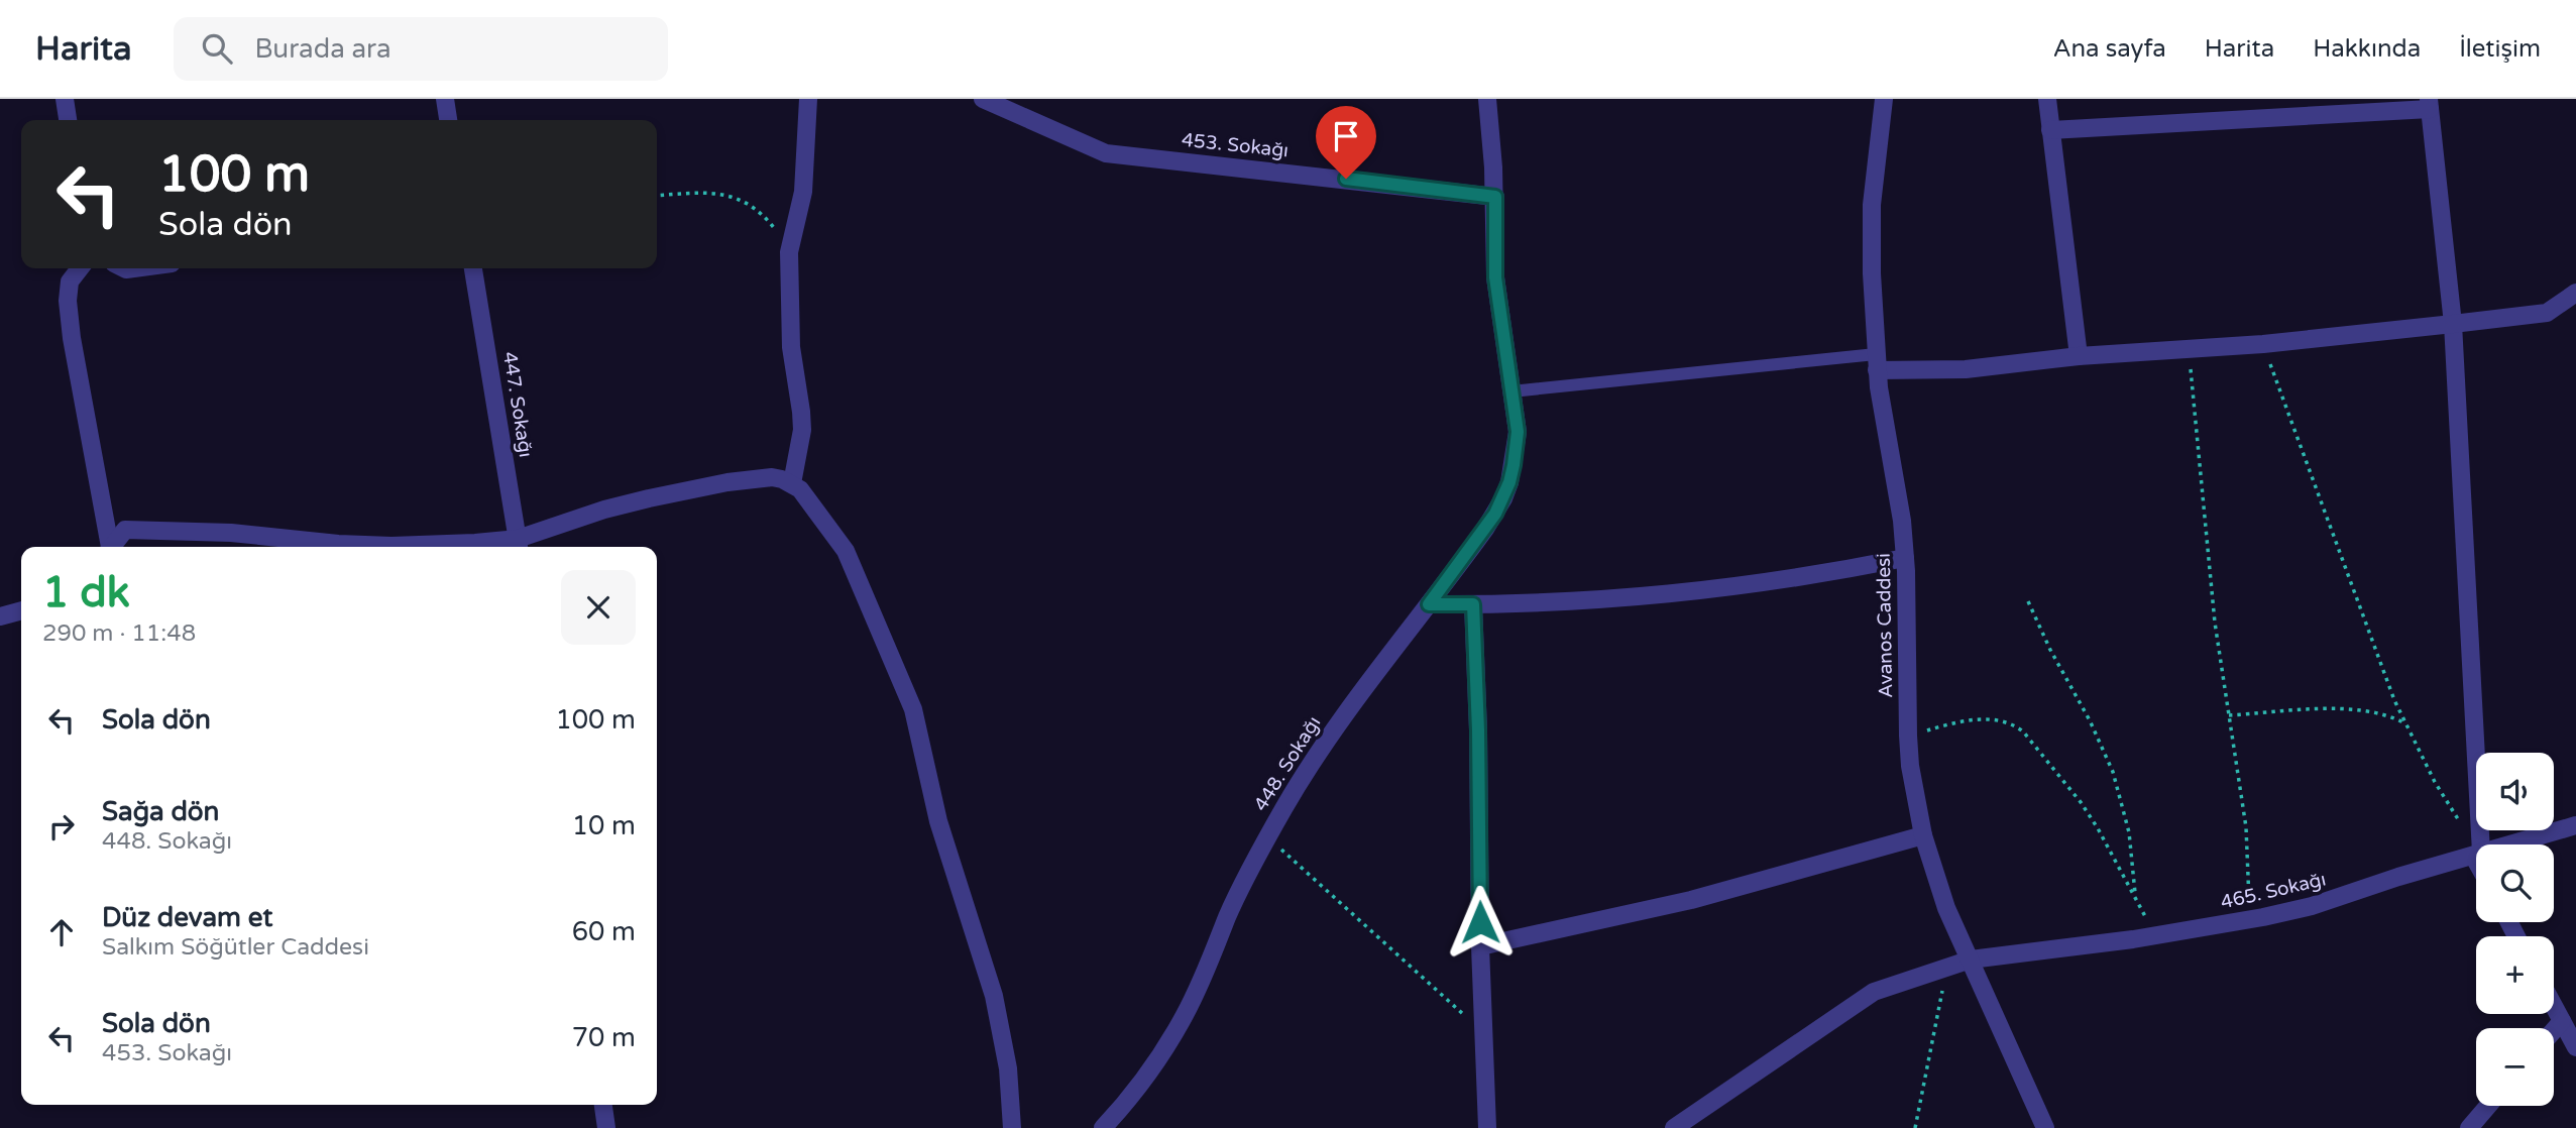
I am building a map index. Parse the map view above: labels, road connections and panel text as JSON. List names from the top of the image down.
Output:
{
  "streets": {
    "street": [
      "453. Sokağı",
      "447. Sokağı",
      "Avanos Caddesi",
      "448. Sokağı",
      "465. Sokağı"
    ]
  },
  "crossings": [
    ["453. Sokağı", "448. Sokağı"],
    ["Avanos Caddesi", "465. Sokağı"]
  ],
  "page": {
    "header": "Harita",
    "search": "Burada ara",
    "nav": [
      "Ana sayfa",
      "Harita",
      "Hakkında",
      "İletişim"
    ],
    "turn": ["100 m", "Sola dön"],
    "heading": ["1 dk", "290 m · 11:48"],
    "list": [
      {
        "name": "Sola dön",
        "value": "100 m"
      },
      {
        "name": "Sağa dön",
        "note": "448. Sokağı",
        "value": "10 m"
      },
      {
        "name": "Düz devam et",
        "note": "Salkım Söğütler Caddesi",
        "value": "60 m"
      },
      {
        "name": "Sola dön",
        "note": "453. Sokağı",
        "value": "70 m"
      }
    ],
    "map_buttons": ["+", "−"]
  }
}
